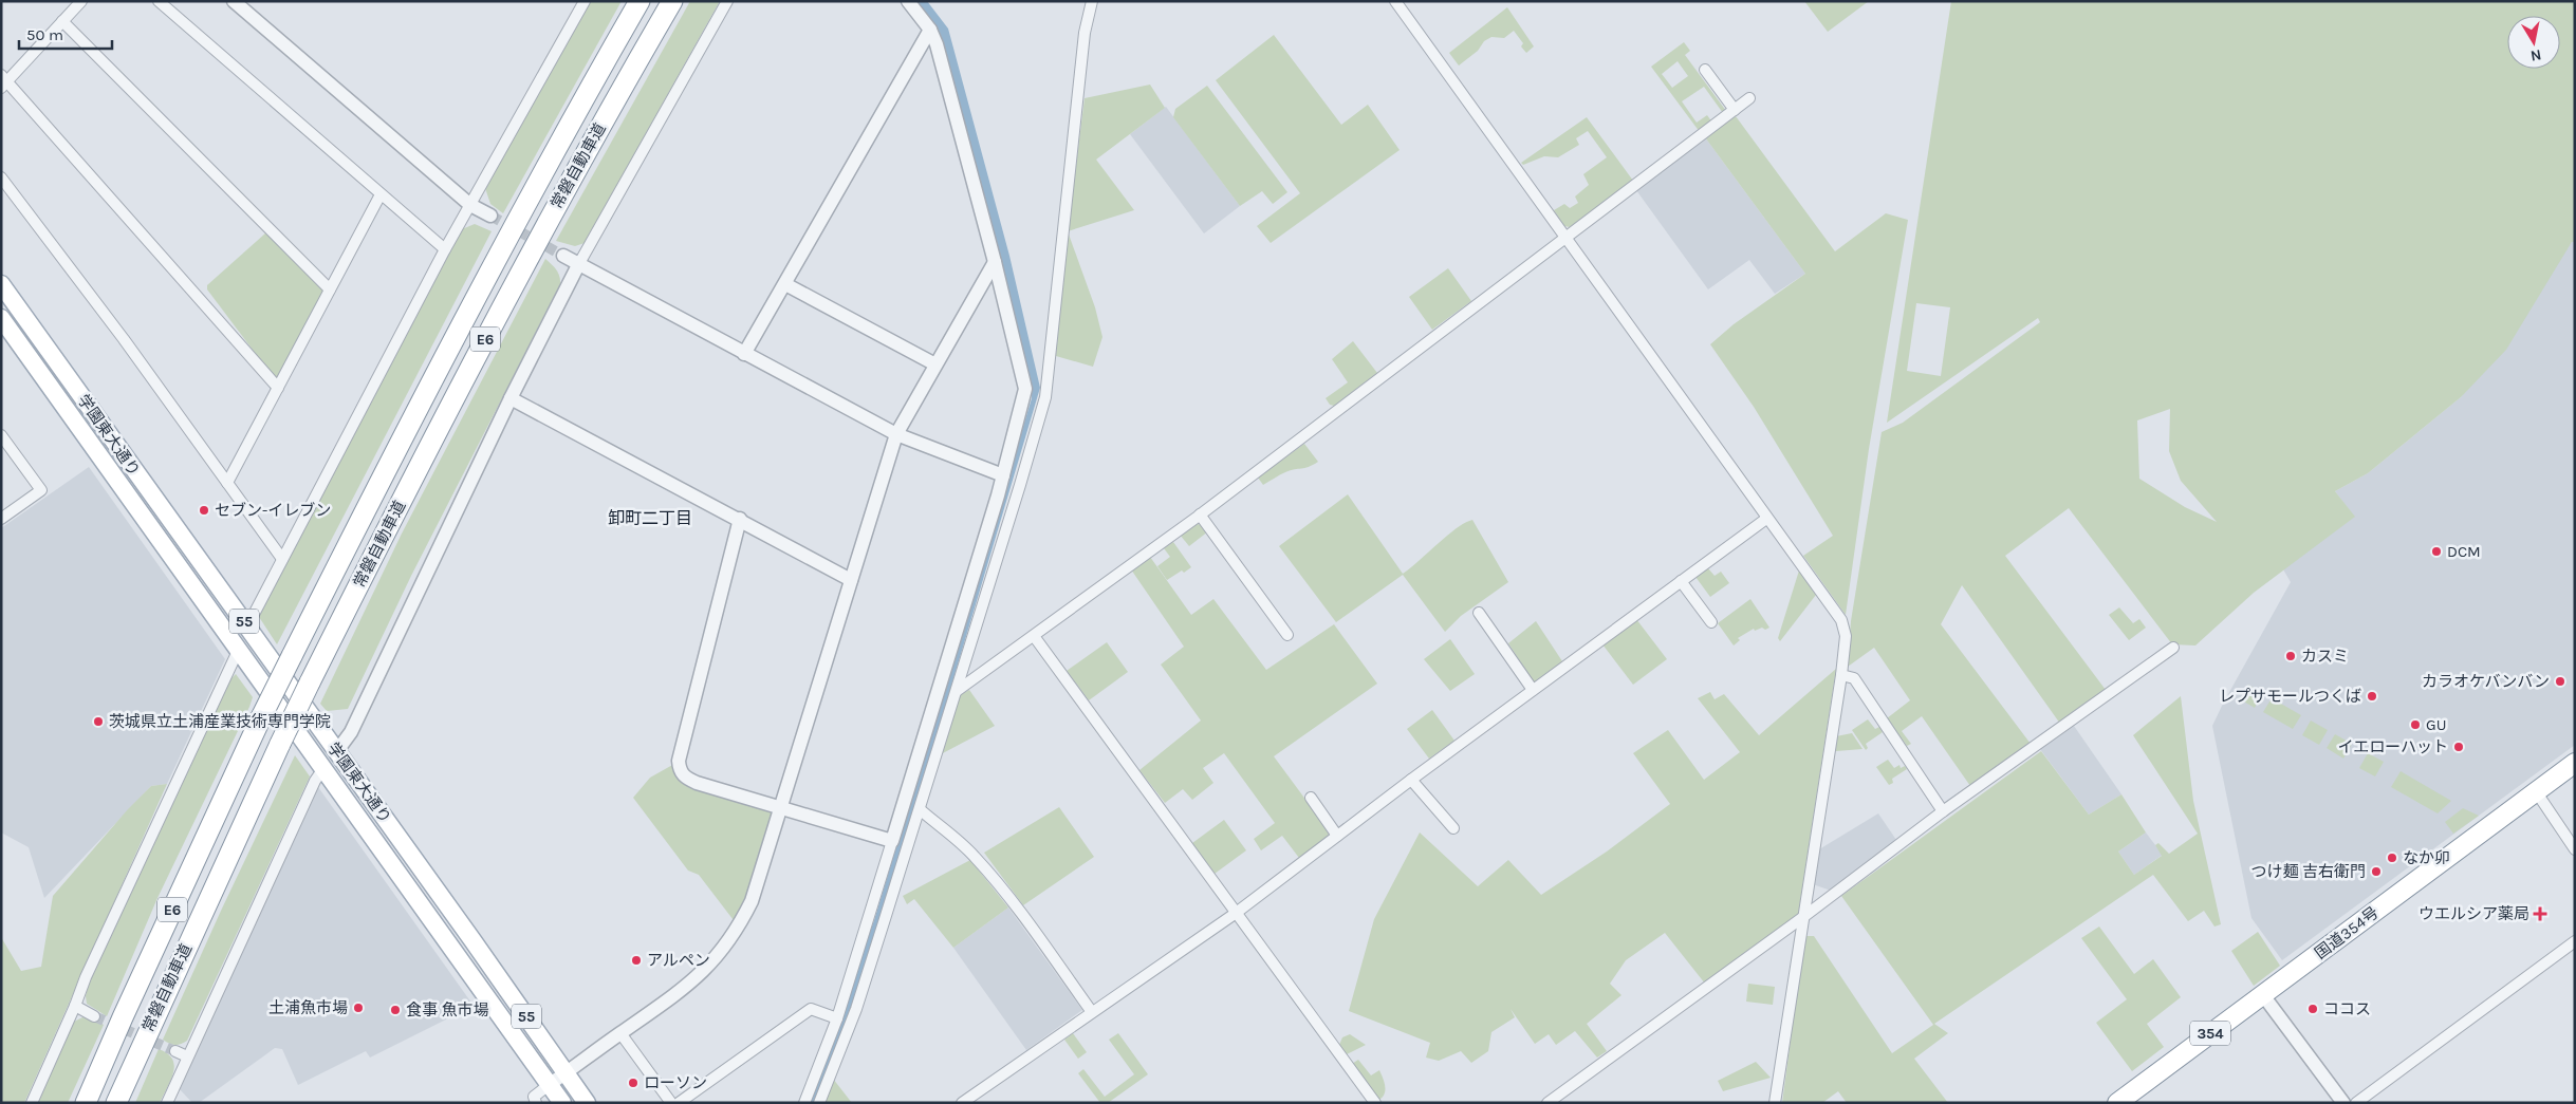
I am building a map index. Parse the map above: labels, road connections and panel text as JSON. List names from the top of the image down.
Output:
{
  "streets": {
    "highway": [
      "常磐自動車道",
      "E6",
      "国道354号",
      "354"
    ],
    "main road": ["学園東大通り", "55"]
  },
  "districts": ["卸町二丁目"],
  "places": {
    "other": [
      "セブン-イレブン",
      "DCM",
      "カスミ",
      "カラオケバンバン",
      "レプサモールつくば",
      "茨城県立土浦産業技術専門学院",
      "GU",
      "イエローハット",
      "なか卯",
      "つけ麺 吉右衛門",
      "アルペン",
      "土浦魚市場",
      "ココス",
      "食事 魚市場",
      "ローソン"
    ],
    "health": ["ウエルシア薬局"]
  },
  "scale_bar": "50 m",
  "north": "bottom"
}
